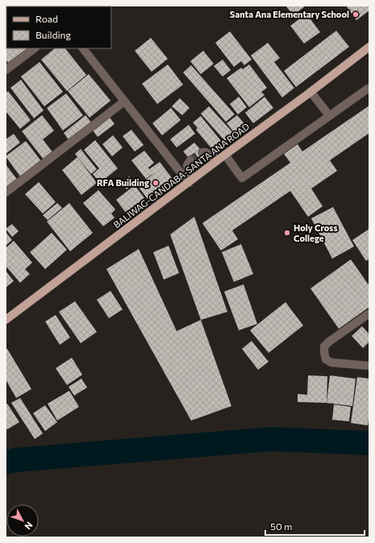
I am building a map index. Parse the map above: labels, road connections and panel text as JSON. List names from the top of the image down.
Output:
{
  "streets": {
    "main road": ["BALIWAG-CANDABA-SANTA ANA ROAD"]
  },
  "places": ["Santa Ana Elementary School", "RFA Building", "Holy Cross College"],
  "legend": ["Road", "Building"],
  "scale_bar": "50 m",
  "north": "bottom right"
}
